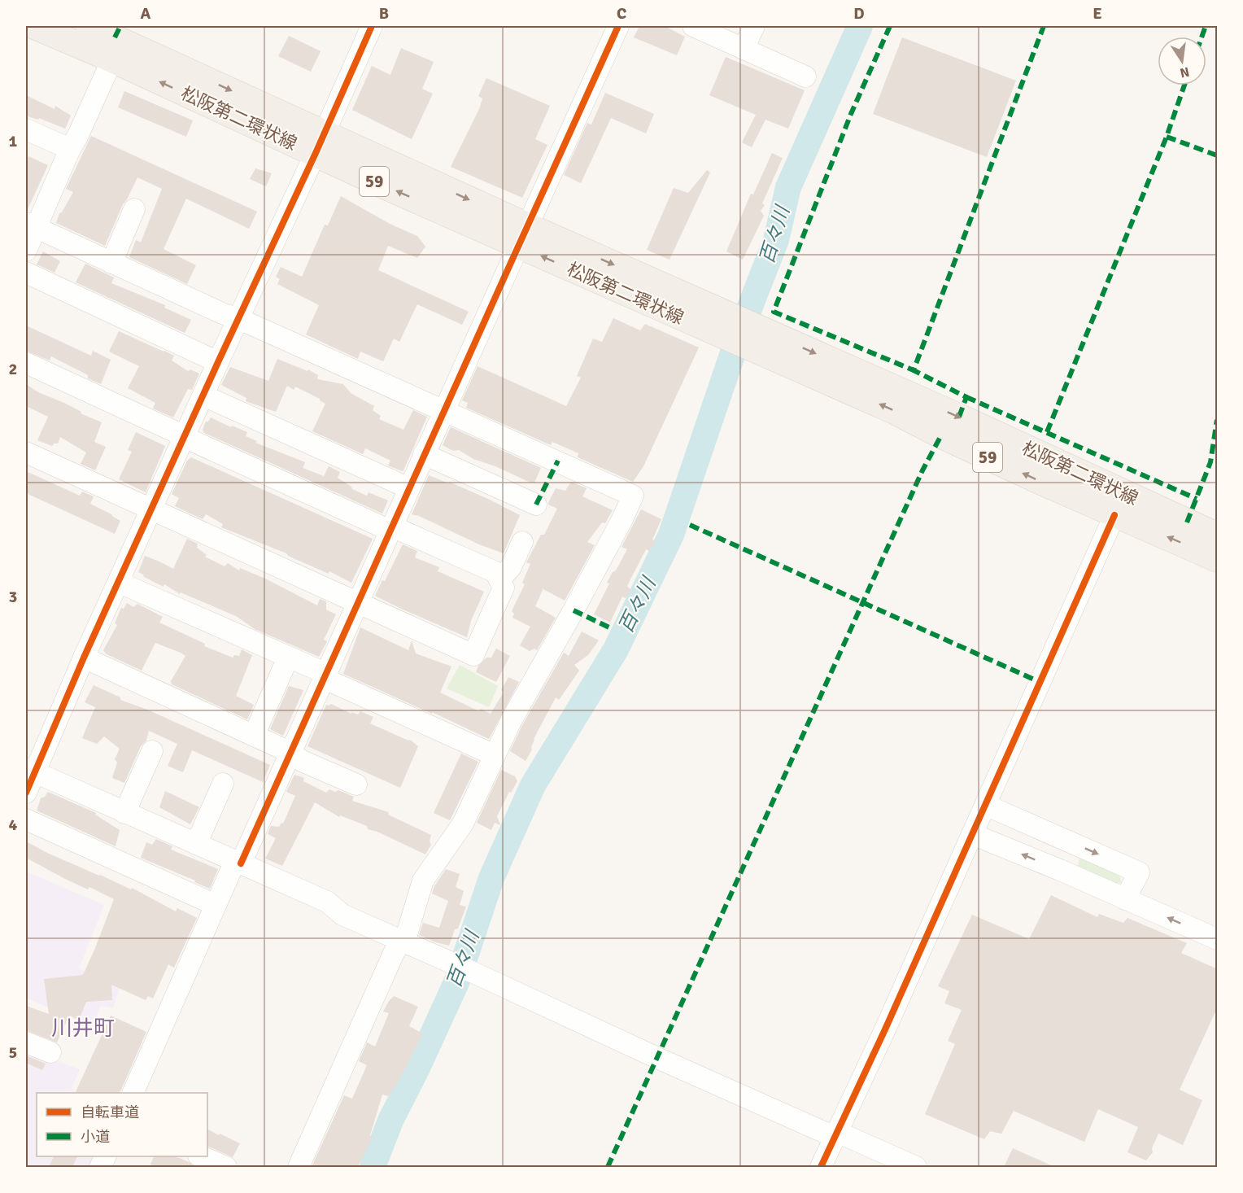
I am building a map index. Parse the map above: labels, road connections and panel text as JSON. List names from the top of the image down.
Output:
{
  "streets": {
    "main road": ["松阪第二環状線", "59"]
  },
  "districts": ["川井町"],
  "water": ["百々川"],
  "legend": ["自転車道", "小道"],
  "north": "bottom",
  "grid": {
    "columns": [
      "A",
      "B",
      "C",
      "D",
      "E"
    ],
    "rows": [
      "1",
      "2",
      "3",
      "4",
      "5"
    ]
  }
}
